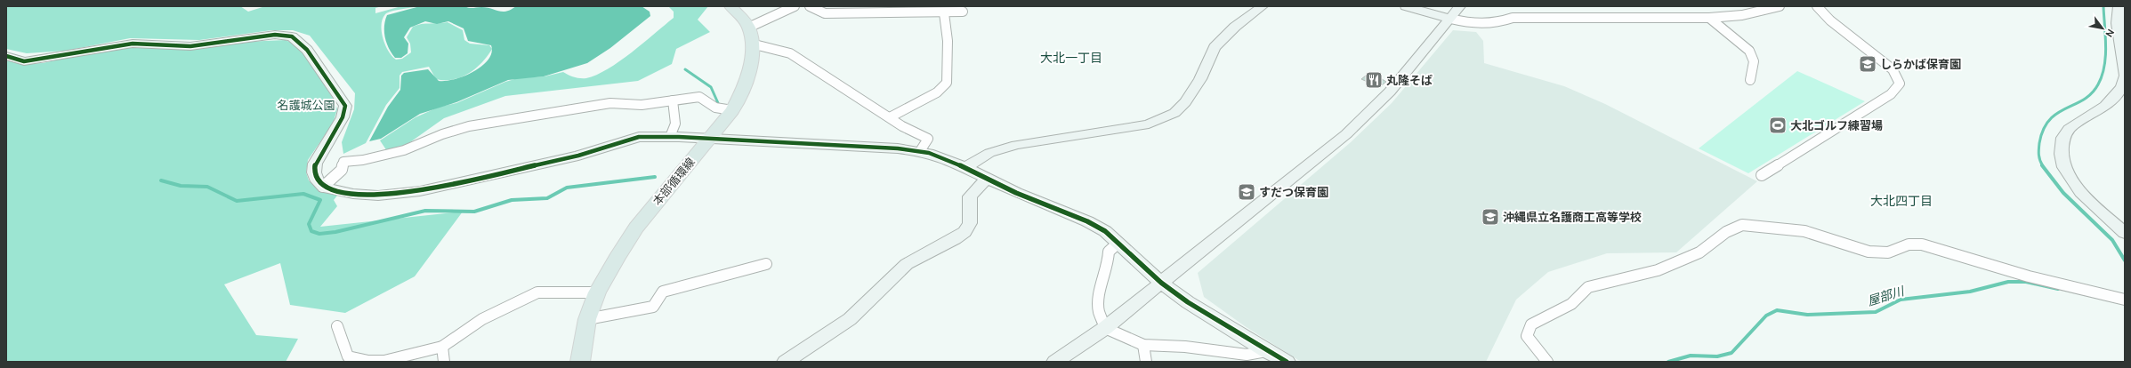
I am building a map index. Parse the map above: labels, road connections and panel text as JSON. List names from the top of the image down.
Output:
{
  "streets": {
    "main road": ["本部循環線"]
  },
  "districts": ["大北一丁目", "大北四丁目"],
  "water": ["屋部川"],
  "parks": ["名護城公園"],
  "places": {
    "school or university": ["しらかば保育園", "すだつ保育園", "沖縄県立名護商工高等学校"],
    "restaurant": ["丸隆そば"],
    "sports": ["大北ゴルフ練習場"]
  },
  "north": "bottom right"
}
